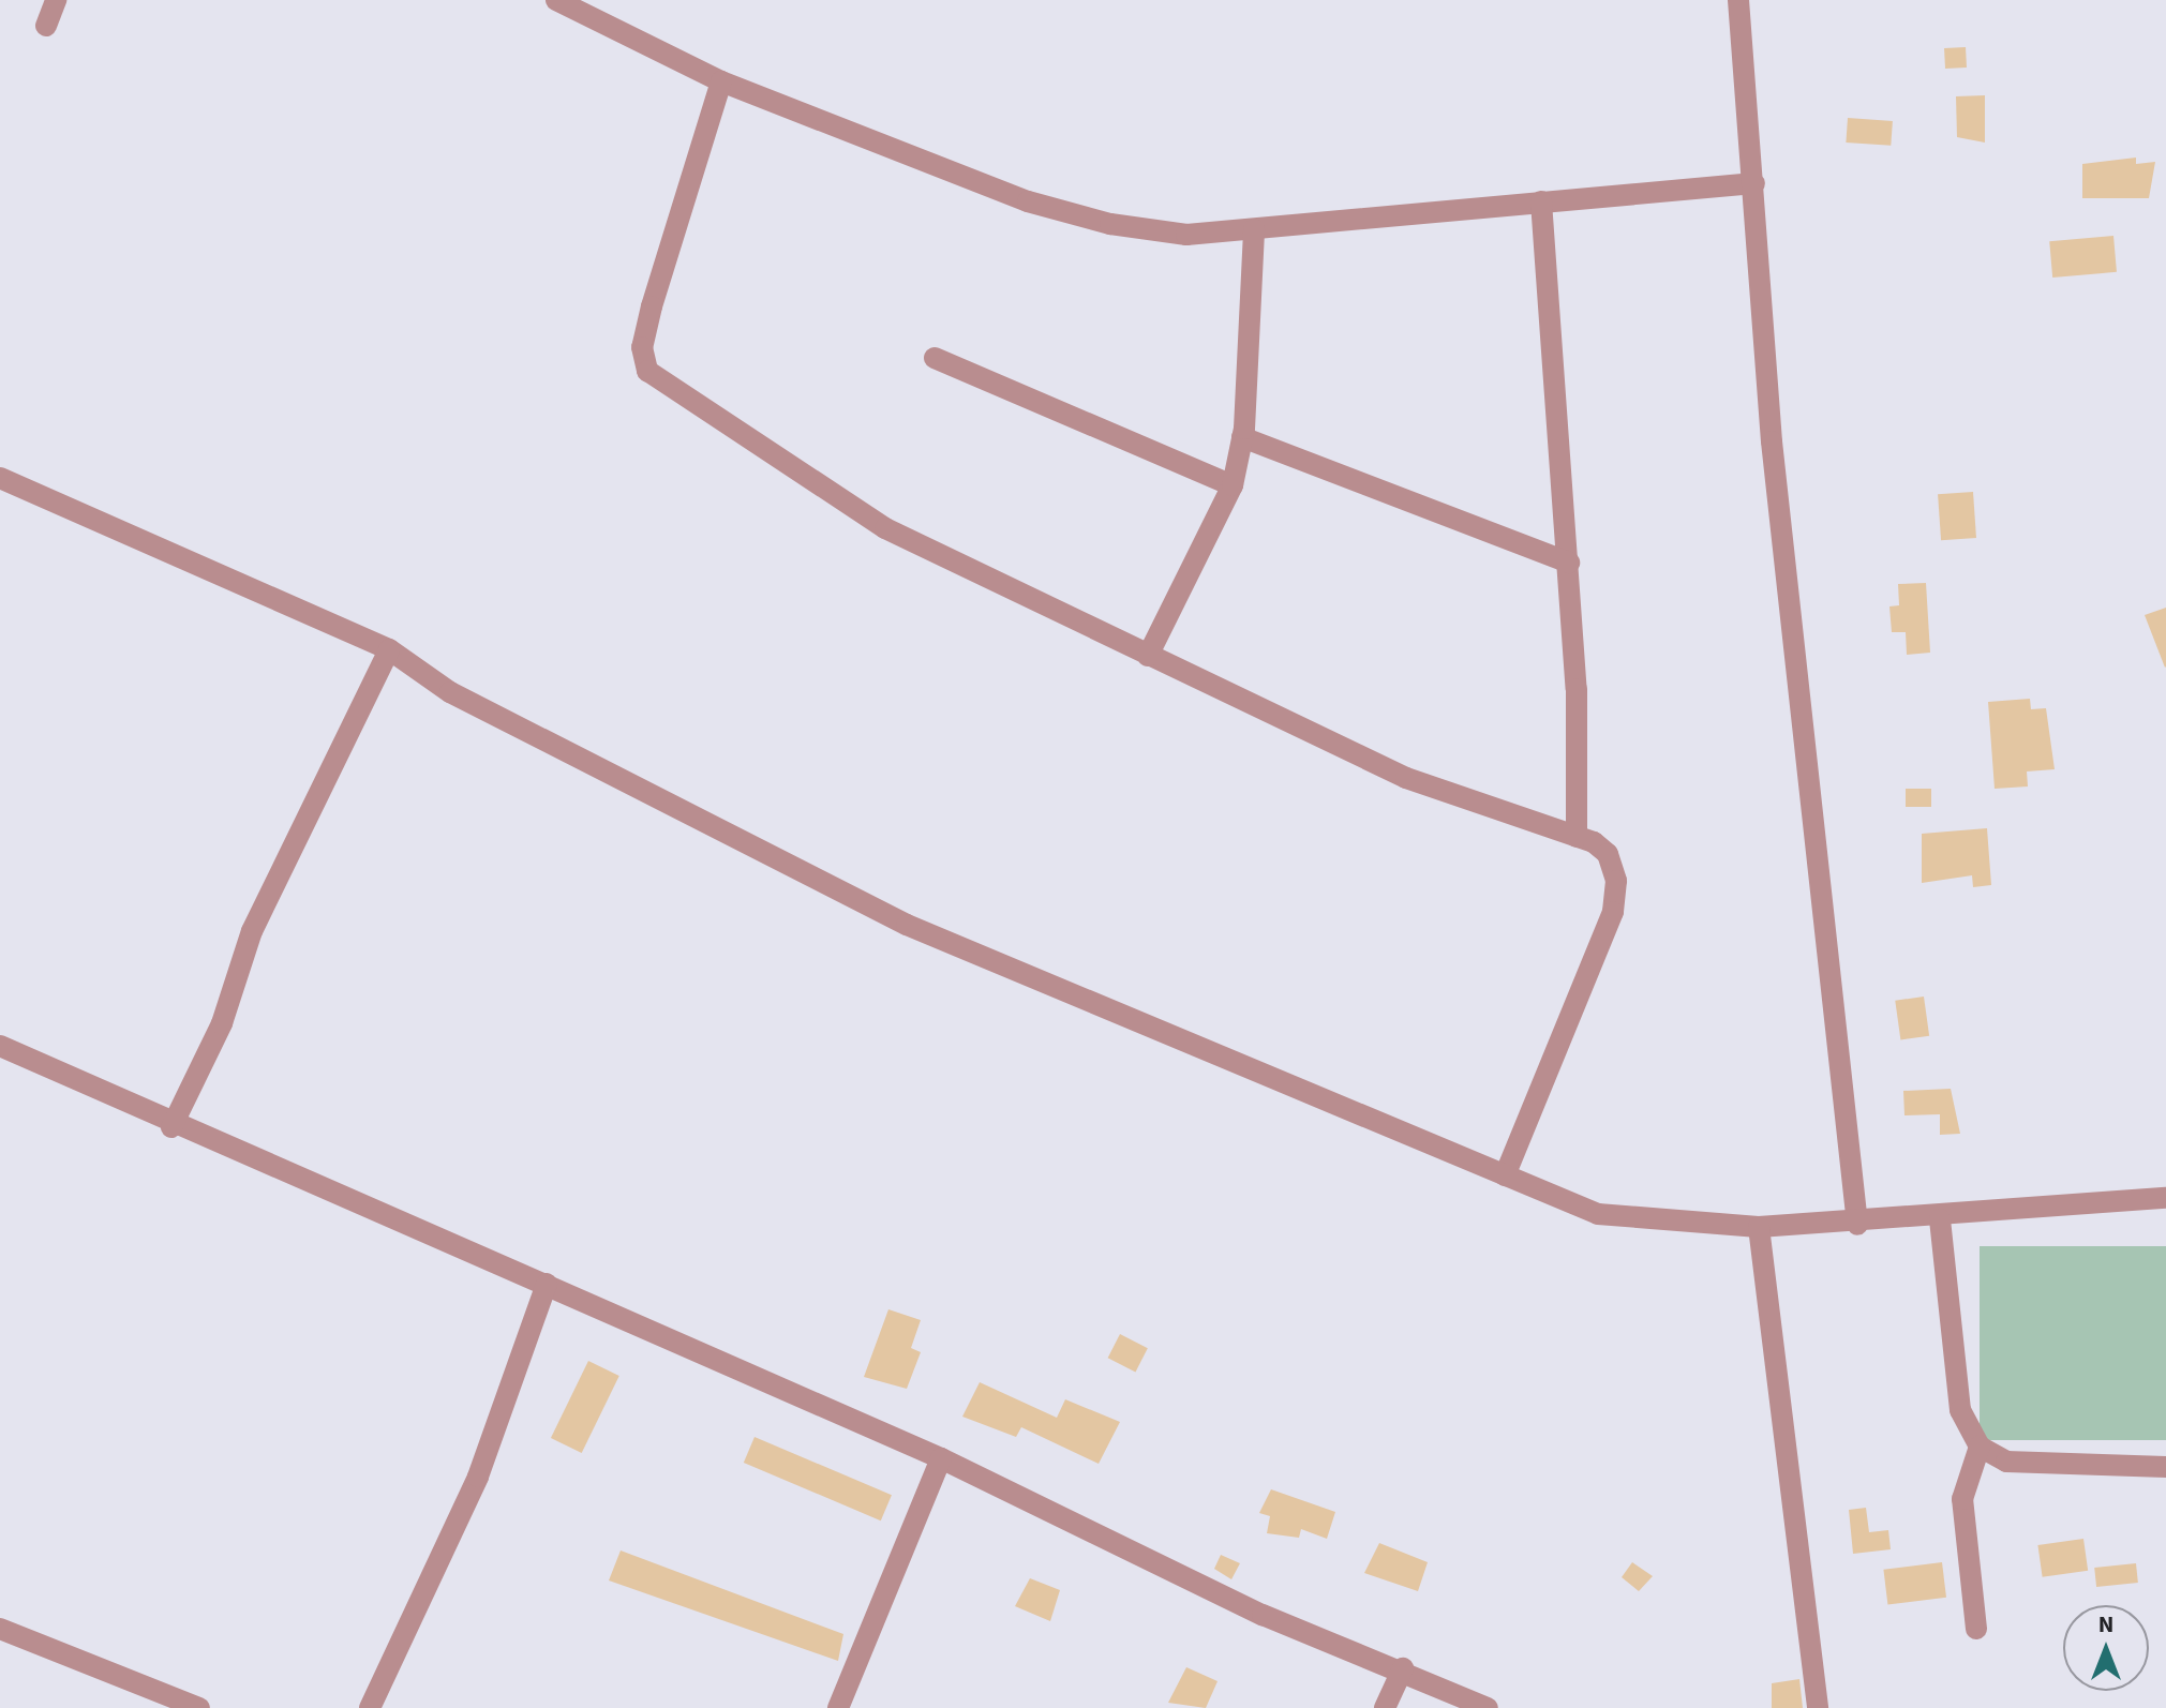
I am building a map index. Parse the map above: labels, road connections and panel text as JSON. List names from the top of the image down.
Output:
{
  "north": "top"
}
